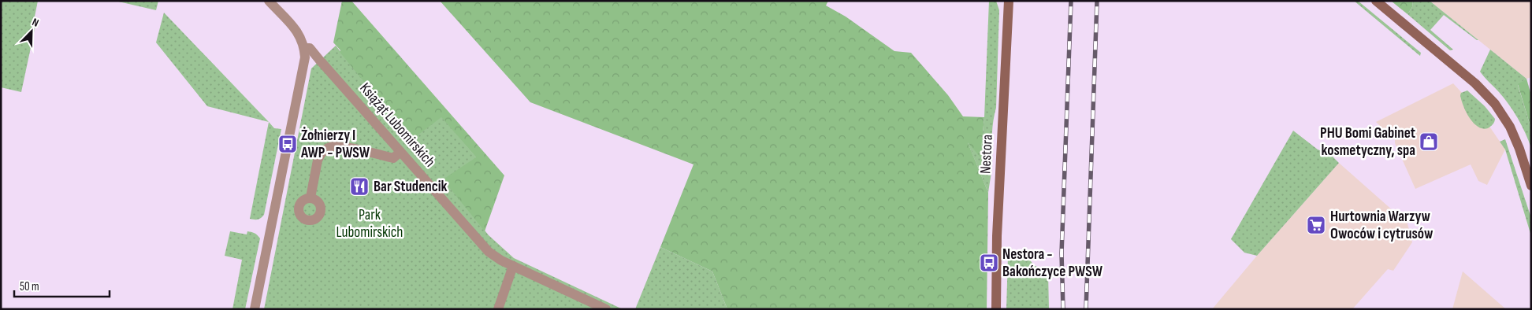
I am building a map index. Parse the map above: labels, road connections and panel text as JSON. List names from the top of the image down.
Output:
{
  "streets": {
    "street": ["Książąt Lubomirskich", "Nestora"]
  },
  "parks": ["Park Lubomirskich"],
  "places": {
    "shop": ["PHU Bomi Gabinet kosmetyczny, spa"],
    "bus stop": ["Żołnierzy I AWP - PWSW", "Nestora - Bakończyce PWSW"],
    "restaurant": ["Bar Studencik"],
    "supermarket": ["Hurtownia Warzyw Owoców i cytrusów"]
  },
  "scale_bar": "50 m",
  "north": "top right"
}
